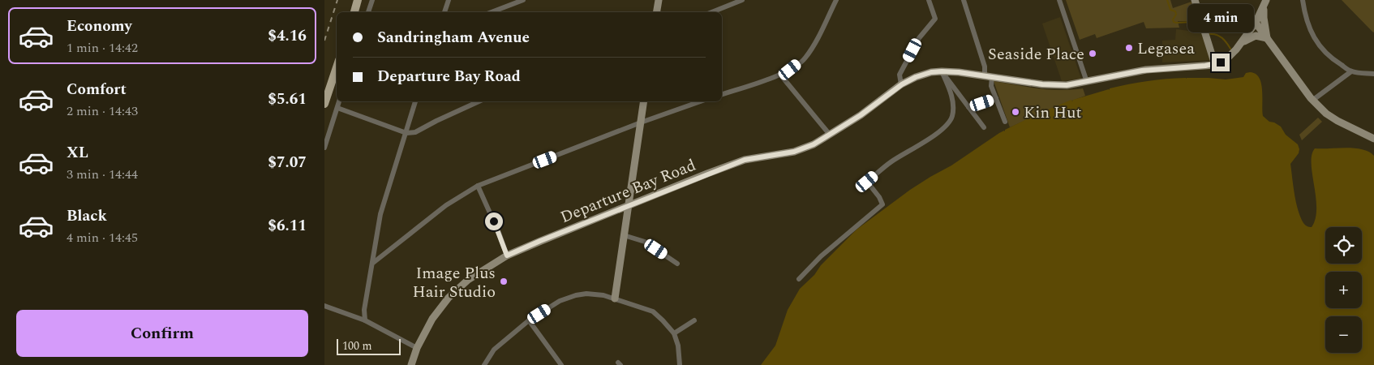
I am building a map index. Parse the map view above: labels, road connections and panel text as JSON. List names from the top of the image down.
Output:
{
  "streets": {
    "main road": ["Departure Bay Road"]
  },
  "places": [
    "Legasea",
    "Seaside Place",
    "Kin Hut",
    "Image Plus Hair Studio"
  ],
  "scale_bar": "100 m",
  "page": {
    "bubble": "4 min",
    "list": [
      {
        "name": "Economy",
        "note": "1 min · 14:42",
        "value": "$4.16"
      },
      {
        "name": "Comfort",
        "note": "2 min · 14:43",
        "value": "$5.61"
      },
      {
        "name": "XL",
        "note": "3 min · 14:44",
        "value": "$7.07"
      },
      {
        "name": "Black",
        "note": "4 min · 14:45",
        "value": "$6.11"
      }
    ],
    "banner": ["Sandringham Avenue", "Departure Bay Road"],
    "map_buttons": ["+", "−"],
    "buttons": "Confirm",
    "scale": "100 m"
  }
}
